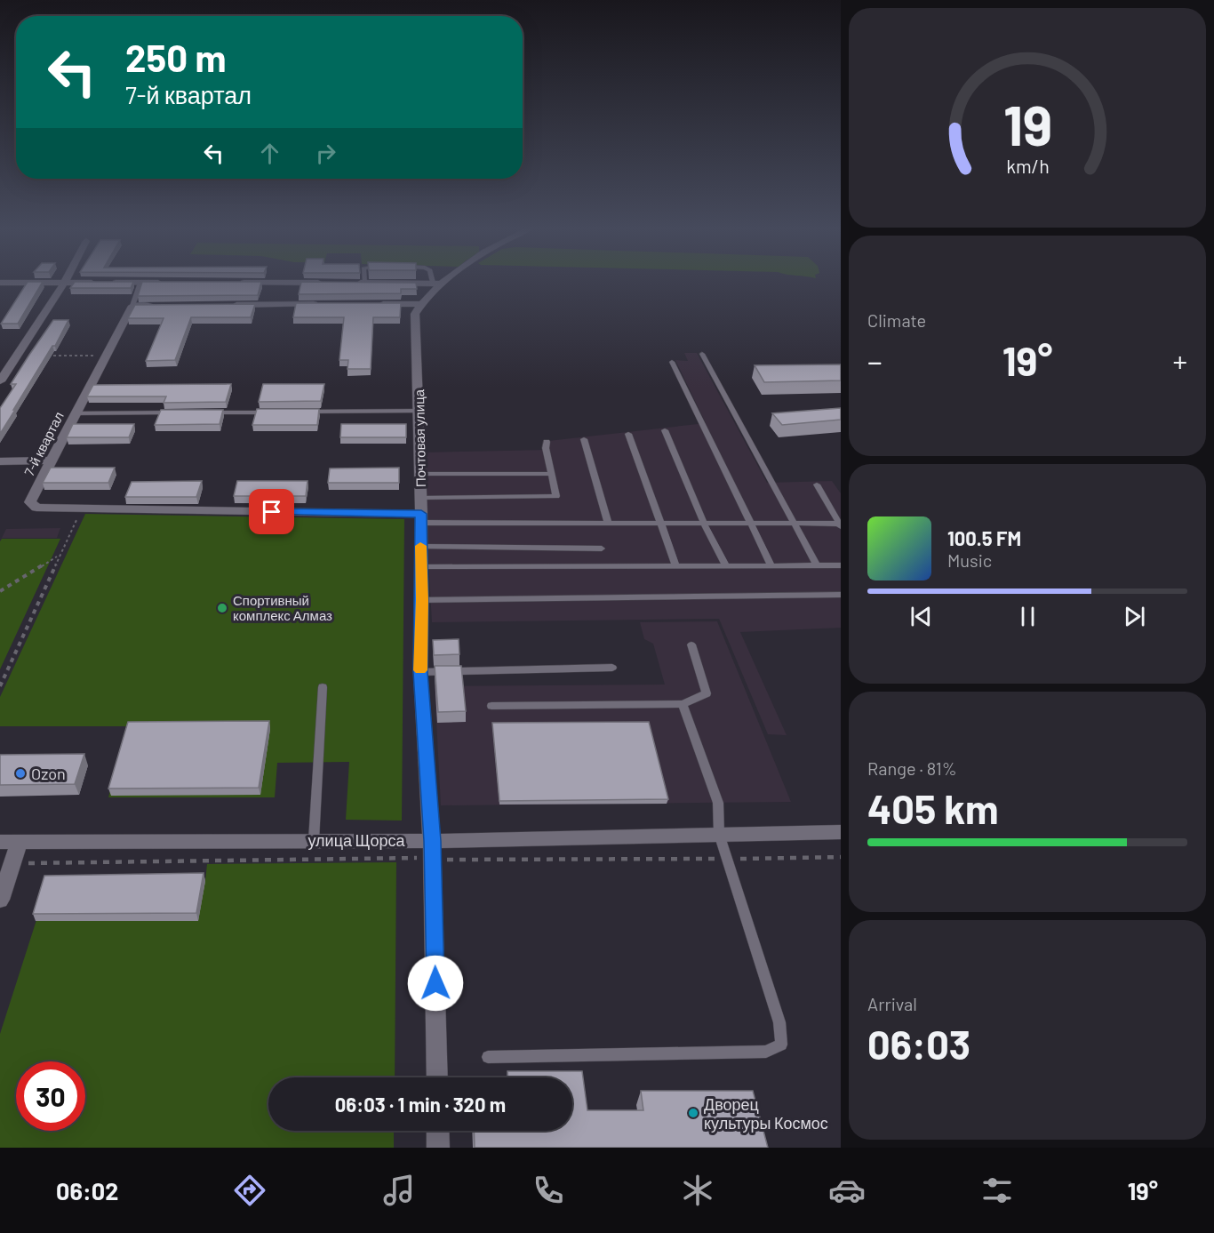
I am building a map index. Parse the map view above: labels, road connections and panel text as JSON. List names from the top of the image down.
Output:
{
  "streets": {
    "street": ["Почтовая улица", "7-й квартал", "улица Щорса"]
  },
  "crossings": [
    ["Почтовая улица", "7-й квартал"],
    ["Почтовая улица", "улица Щорса"]
  ],
  "places": ["Спортивный комплекс Алмаз", "Ozon", "Дворец культуры Космос"],
  "page": {
    "turn": ["250 m", "7-й квартал"],
    "tile": [
      "Climate",
      ["Range · 81%", "405 km"],
      ["Arrival", "06:03"]
    ],
    "heat": ["−", "19°", "+"],
    "song": ["100.5 FM", "Music"],
    "limit": "30",
    "trip": "06:03 · 1 min · 320 m",
    "tabs": ["06:02", "19°"],
    "gauge": ["19", "km/h"]
  }
}
